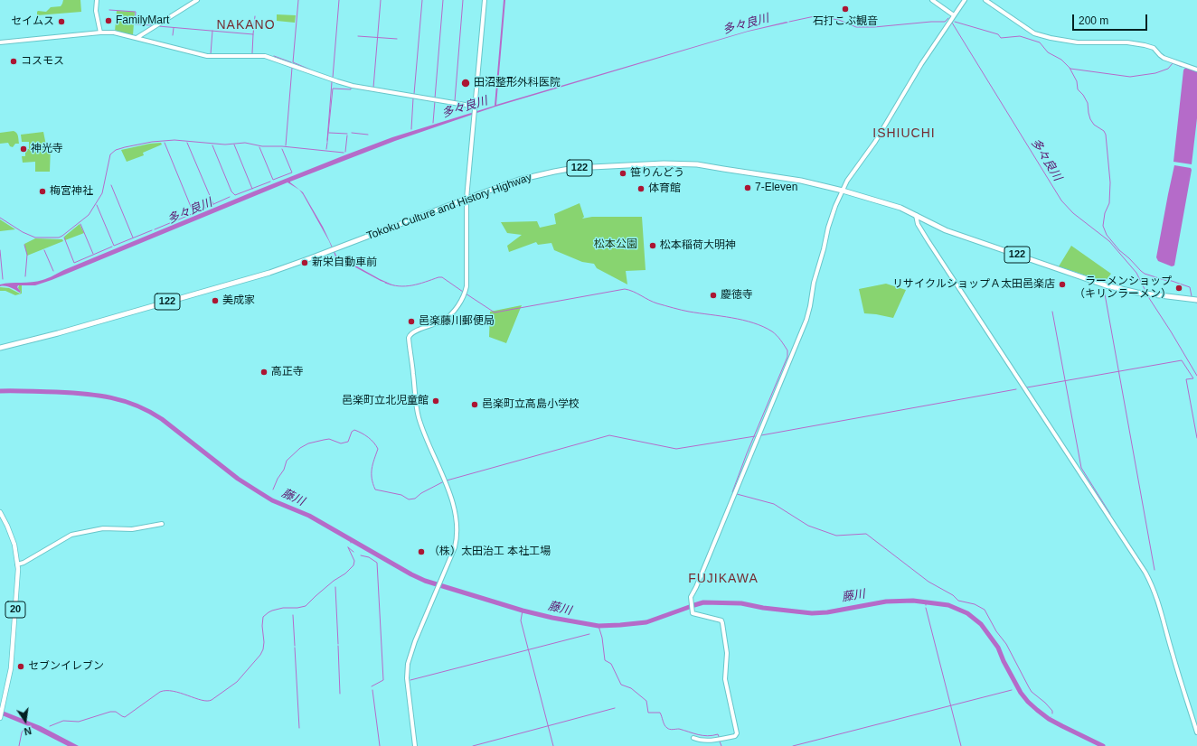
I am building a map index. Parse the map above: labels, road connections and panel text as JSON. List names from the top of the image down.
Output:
{
  "streets": {
    "highway": ["122", "Tokoku Culture and History Highway"],
    "main road": ["20"]
  },
  "districts": ["NAKANO", "ISHIUCHI", "FUJIKAWA"],
  "water": ["多々良川", "藤川"],
  "parks": ["松本公園"],
  "places": [
    "石打こぶ観音",
    "FamilyMart",
    "セイムス",
    "コスモス",
    "田沼整形外科医院",
    "神光寺",
    "笹りんどう",
    "7-Eleven",
    "体育館",
    "梅宮神社",
    "松本稲荷大明神",
    "新栄自動車前",
    "リサイクルショップＡ太田邑楽店",
    "ラーメンショップ （キリンラーメン）",
    "慶徳寺",
    "美成家",
    "邑楽藤川郵便局",
    "高正寺",
    "邑楽町立北児童館",
    "邑楽町立高島小学校",
    "（株）太田治工 本社工場",
    "セブンイレブン"
  ],
  "scale_bar": "200 m",
  "north": "bottom"
}
